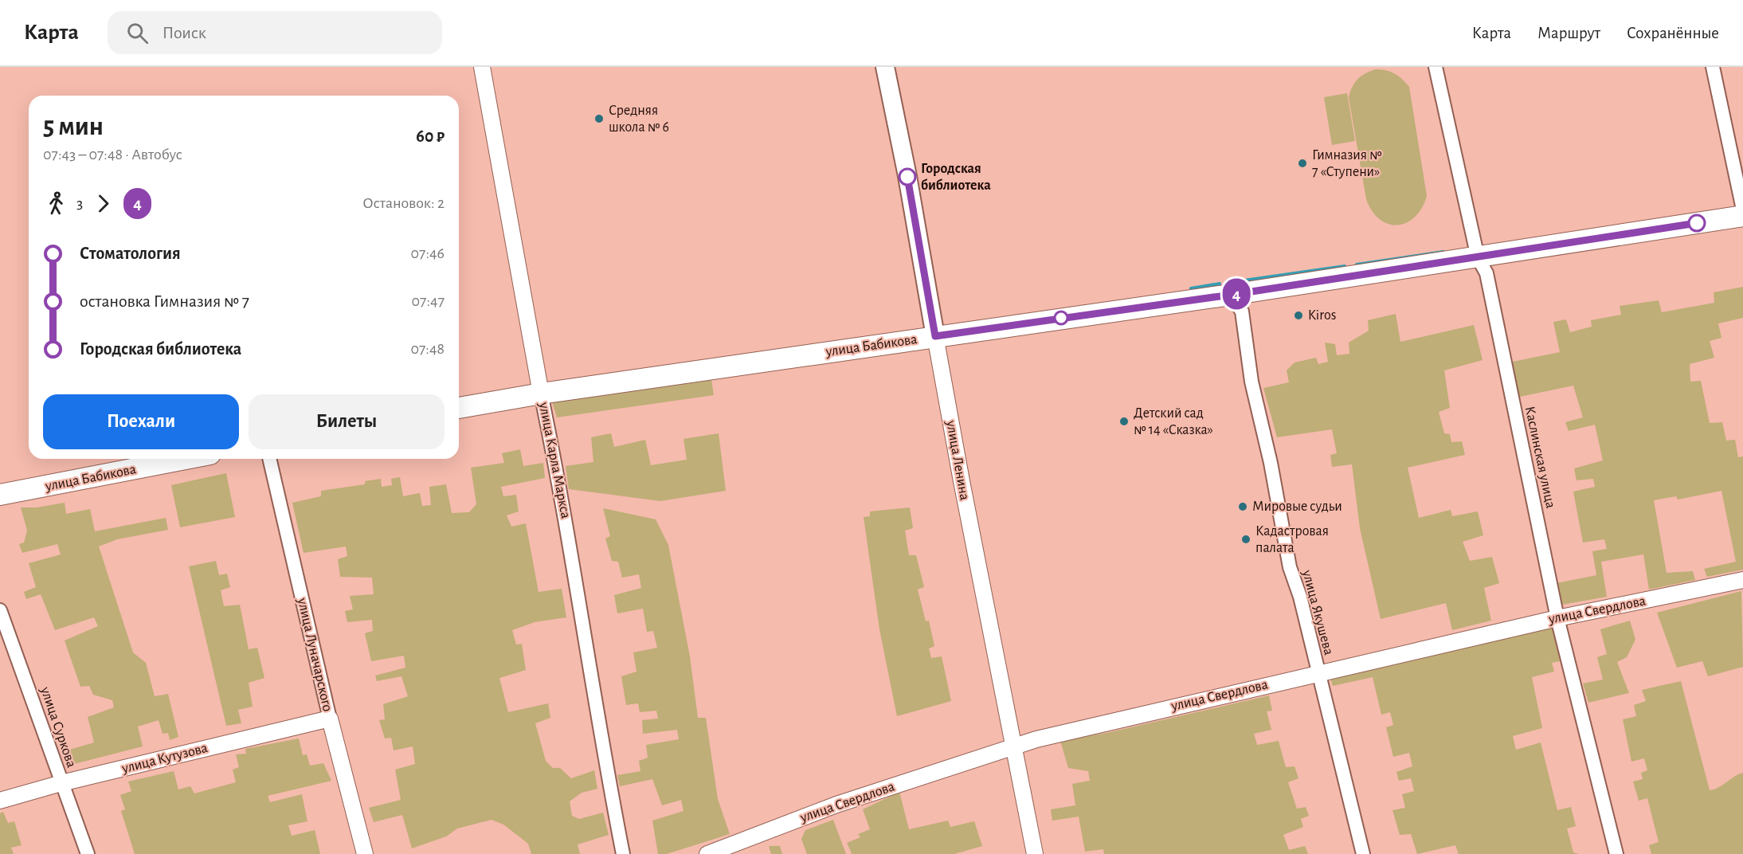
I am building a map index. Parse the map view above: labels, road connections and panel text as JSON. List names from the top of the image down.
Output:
{
  "streets": {
    "main road": ["улица Бабикова", "улица Ленина"],
    "street": [
      "Каслинская улица",
      "улица Карла Маркса",
      "улица Свердлова",
      "улица Якушева",
      "улица Луначарского",
      "улица Суркова",
      "улица Кутузова"
    ]
  },
  "crossings": [
    ["улица Бабикова", "Каслинская улица"],
    ["улица Бабикова", "улица Карла Маркса"],
    ["улица Бабикова", "улица Ленина"],
    ["улица Бабикова", "улица Якушева"],
    ["Каслинская улица", "улица Свердлова"],
    ["улица Ленина", "улица Свердлова"],
    ["улица Свердлова", "улица Якушева"],
    ["улица Луначарского", "улица Кутузова"],
    ["улица Суркова", "улица Кутузова"]
  ],
  "places": [
    "Средняя школа № 6",
    "Гимназия № 7 «Ступени»",
    "Городская библиотека",
    "Kiros",
    "Детский сад № 14 «Сказка»",
    "Мировые судьи",
    "Кадастровая палата"
  ],
  "lines": ["bus line 4"],
  "page": {
    "header": "Карта",
    "search": "Поиск",
    "nav": ["Карта", "Маршрут", "Сохранённые"],
    "on_map": "4",
    "heading": ["5 мин", "07:43 – 07:48 · Автобус", "60 ₽"],
    "legs": ["3", "4", "Остановок: 2"],
    "list": [
      {
        "name": "Стоматология",
        "value": "07:46"
      },
      {
        "name": "остановка Гимназия № 7",
        "value": "07:47"
      },
      {
        "name": "Городская библиотека",
        "value": "07:48"
      }
    ],
    "buttons": ["Поехали", "Билеты"]
  }
}
